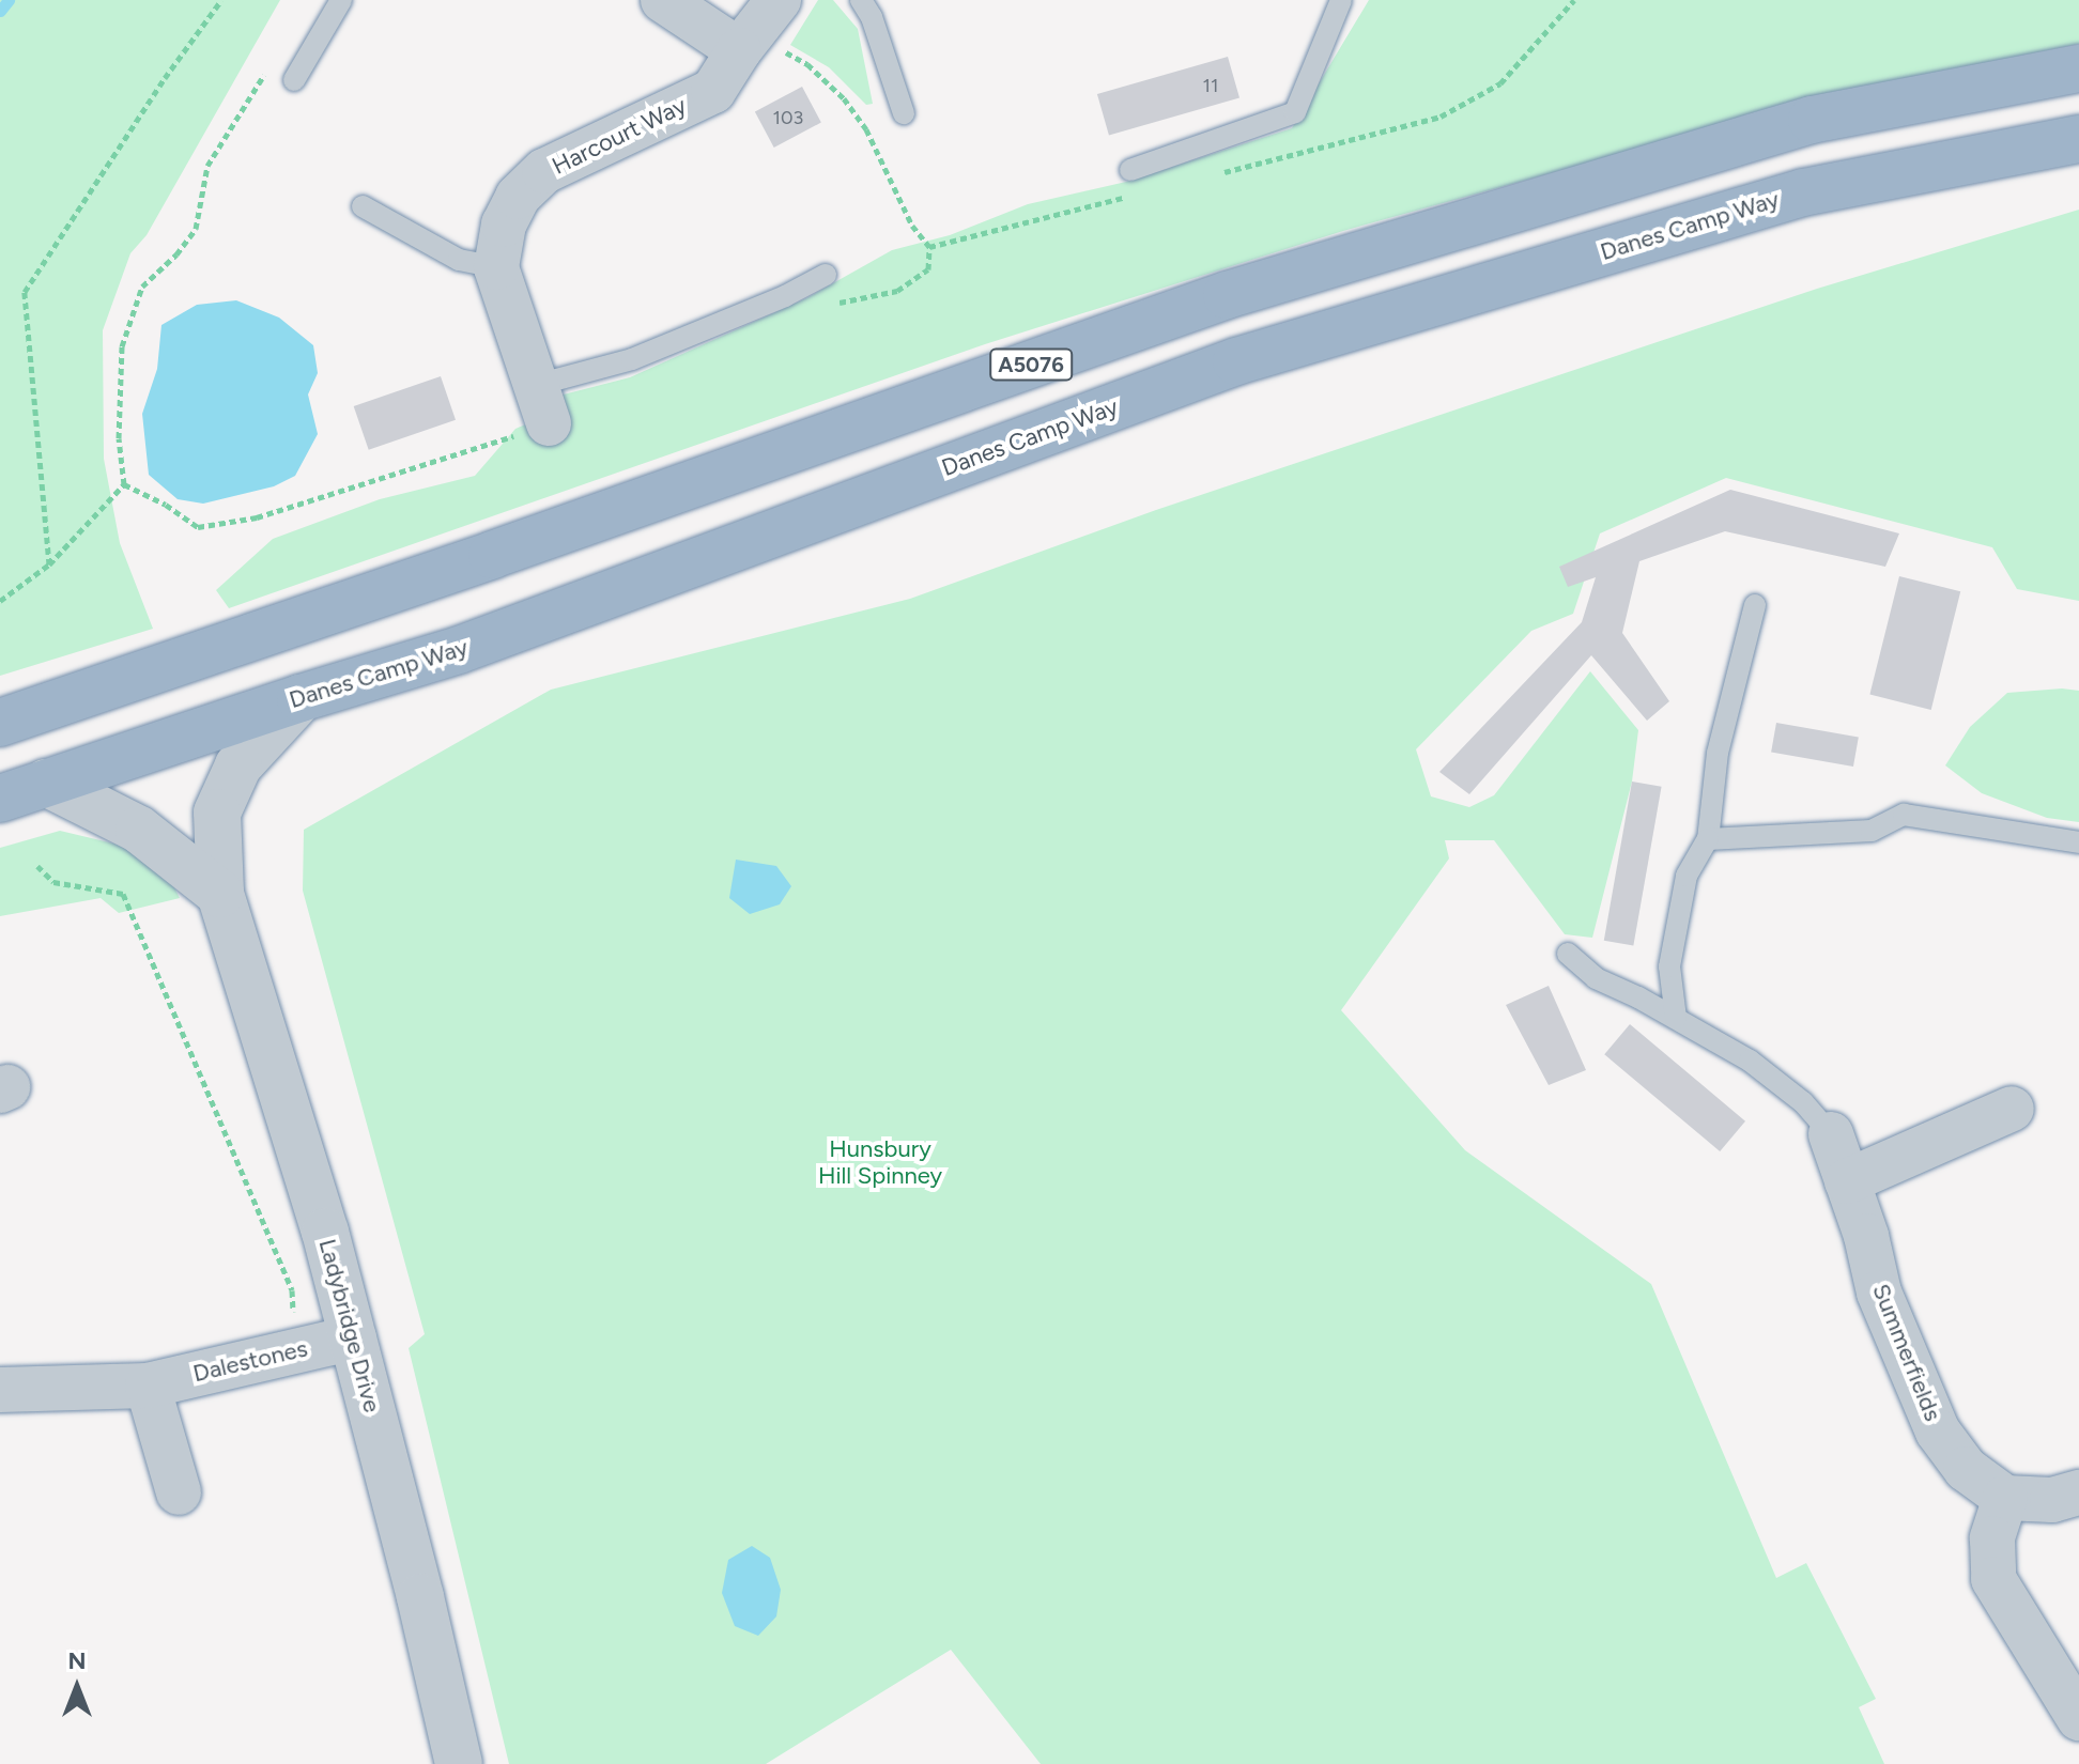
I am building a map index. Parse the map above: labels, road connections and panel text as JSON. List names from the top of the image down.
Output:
{
  "streets": {
    "highway": ["Danes Camp Way", "A5076"],
    "street": [
      "Harcourt Way",
      "Ladybridge Drive",
      "Summerfields",
      "Dalestones"
    ]
  },
  "crossings": [
    ["Danes Camp Way", "Ladybridge Drive"],
    ["Ladybridge Drive", "Dalestones"]
  ],
  "parks": ["Hunsbury Hill Spinney"],
  "house_numbers": ["11", "103"],
  "north": "top"
}
